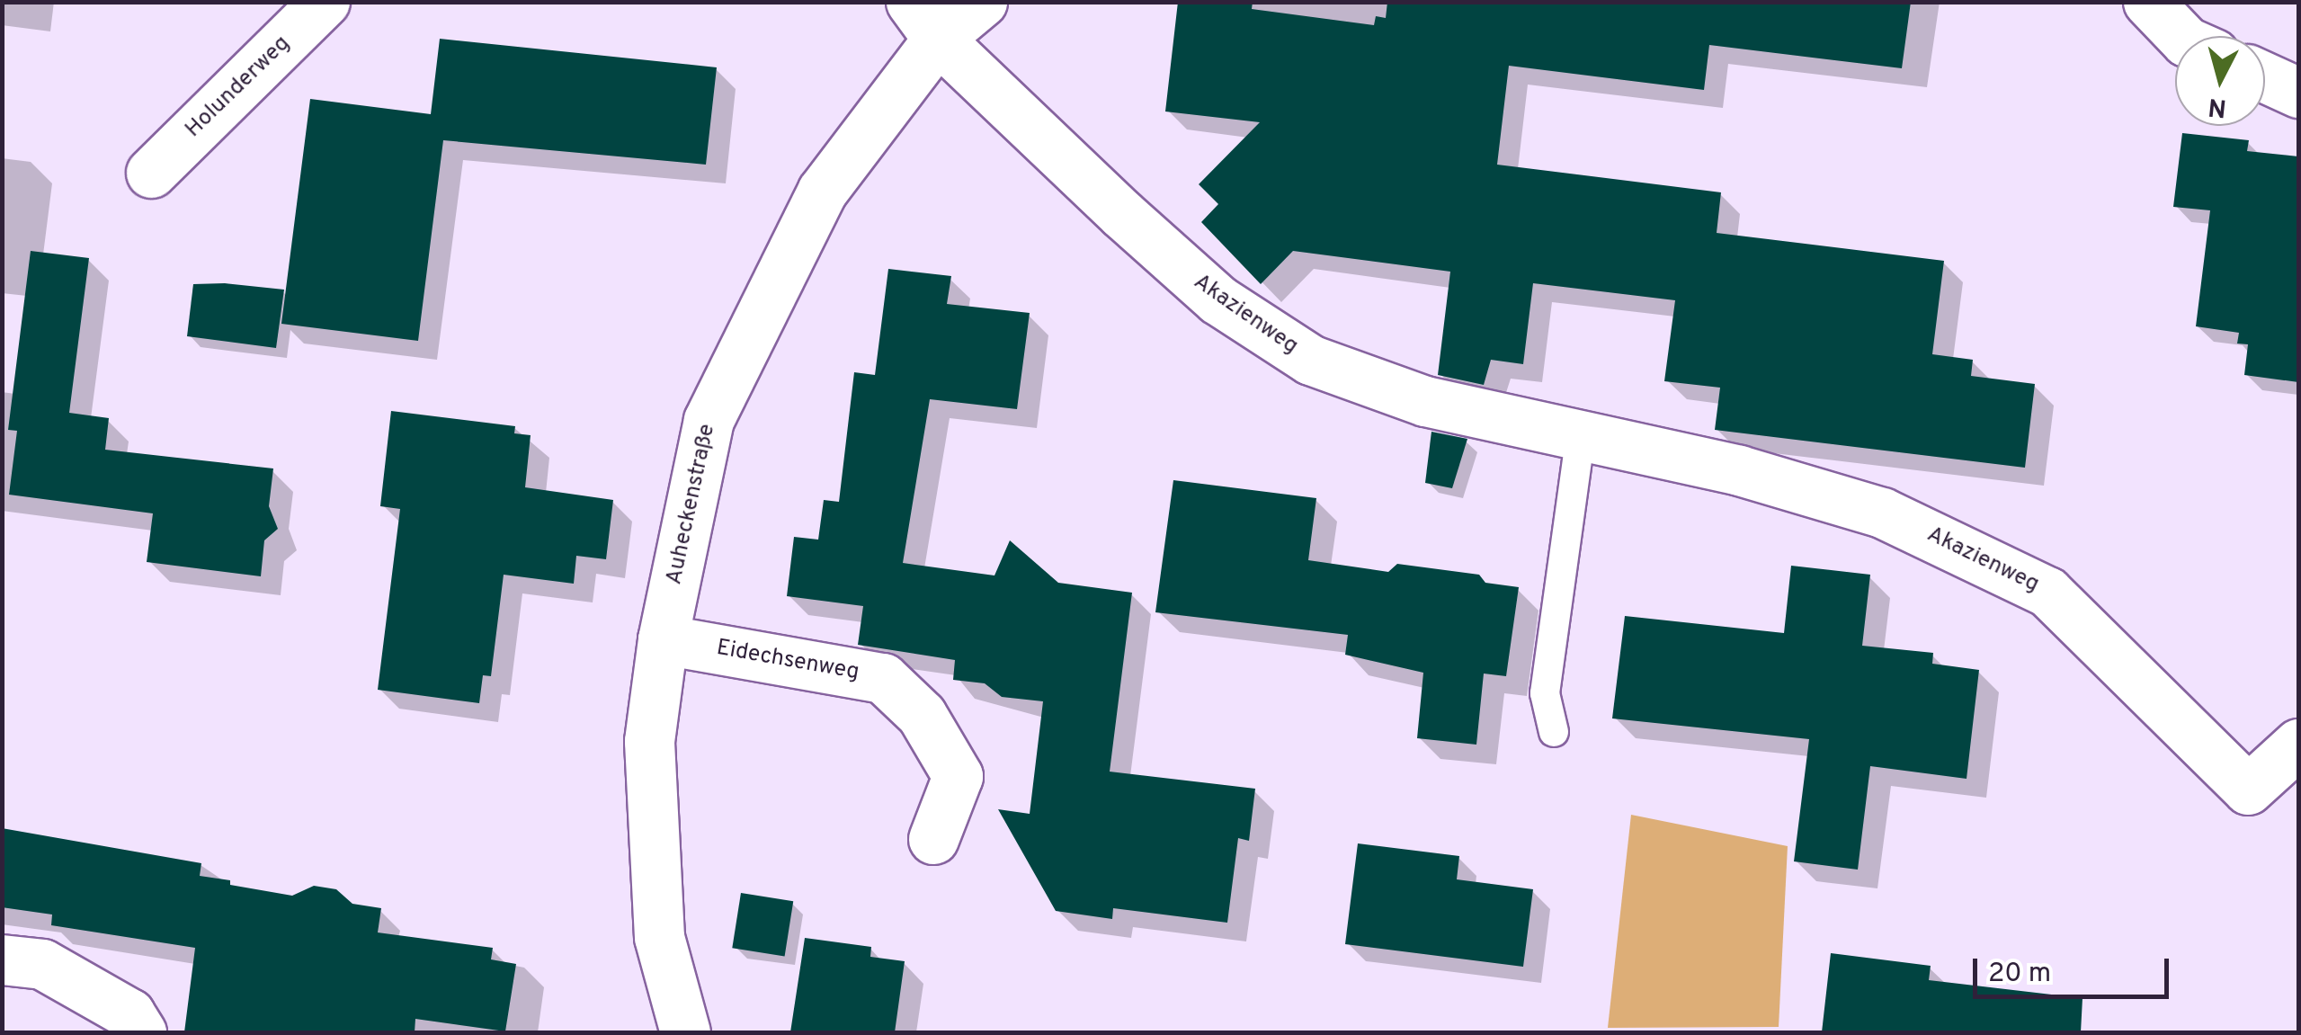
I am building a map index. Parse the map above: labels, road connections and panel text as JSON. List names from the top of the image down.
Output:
{
  "streets": {
    "street": [
      "Holunderweg",
      "Akazienweg",
      "Auheckenstraße",
      "Eidechsenweg"
    ]
  },
  "crossings": [
    ["Akazienweg", "Auheckenstraße"],
    ["Auheckenstraße", "Eidechsenweg"]
  ],
  "scale_bar": "20 m",
  "north": "bottom"
}
